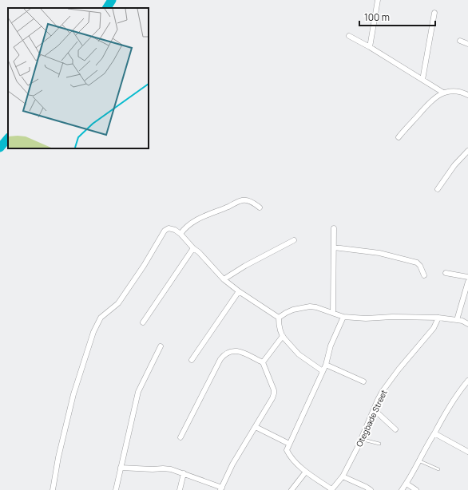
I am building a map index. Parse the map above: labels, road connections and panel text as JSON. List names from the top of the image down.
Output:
{
  "streets": {
    "street": ["Otegbade Street"]
  },
  "scale_bar": "100 m"
}
